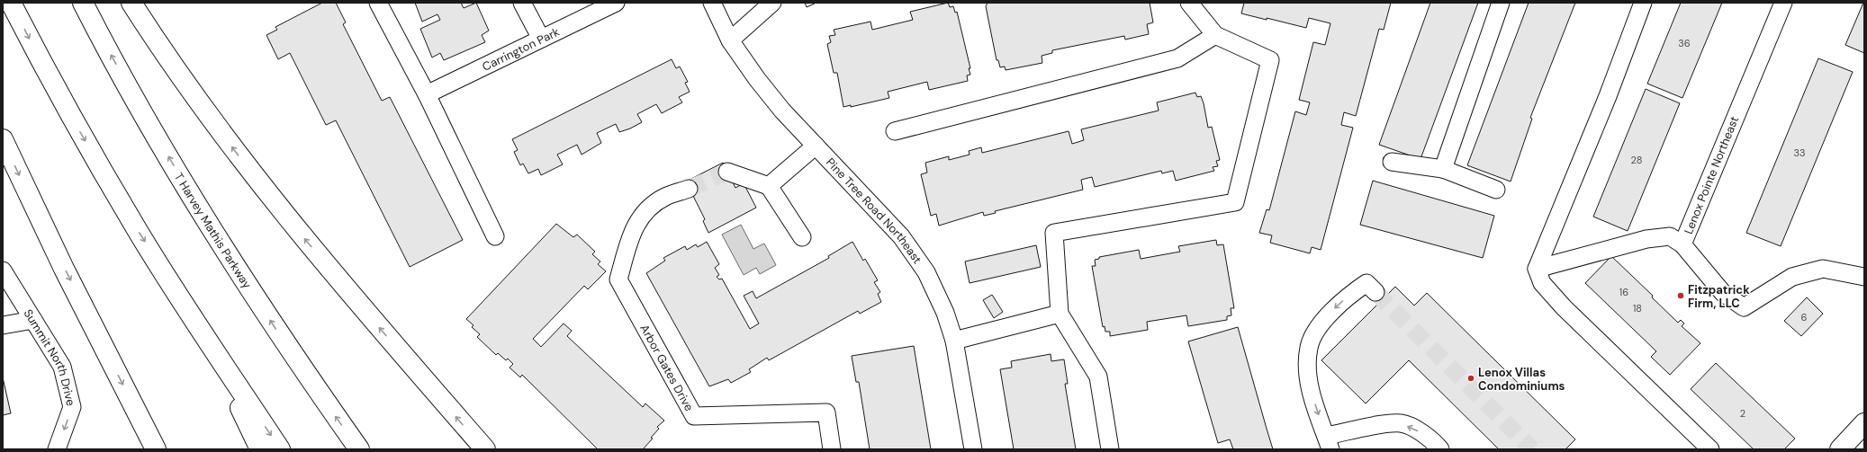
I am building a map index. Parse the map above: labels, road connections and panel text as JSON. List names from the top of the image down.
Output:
{
  "streets": {
    "main road": ["T Harvey Mathis Parkway"],
    "street": [
      "Carrington Park",
      "Lenox Pointe Northeast",
      "Pine Tree Road Northeast",
      "Summit North Drive",
      "Arbor Gates Drive"
    ]
  },
  "one_way": ["Summit North Drive"],
  "places": ["Fitzpatrick Firm, LLC", "Lenox Villas Condominiums"],
  "house_numbers": [
    "36",
    "33",
    "28",
    "16",
    "18",
    "6",
    "2"
  ]
}
